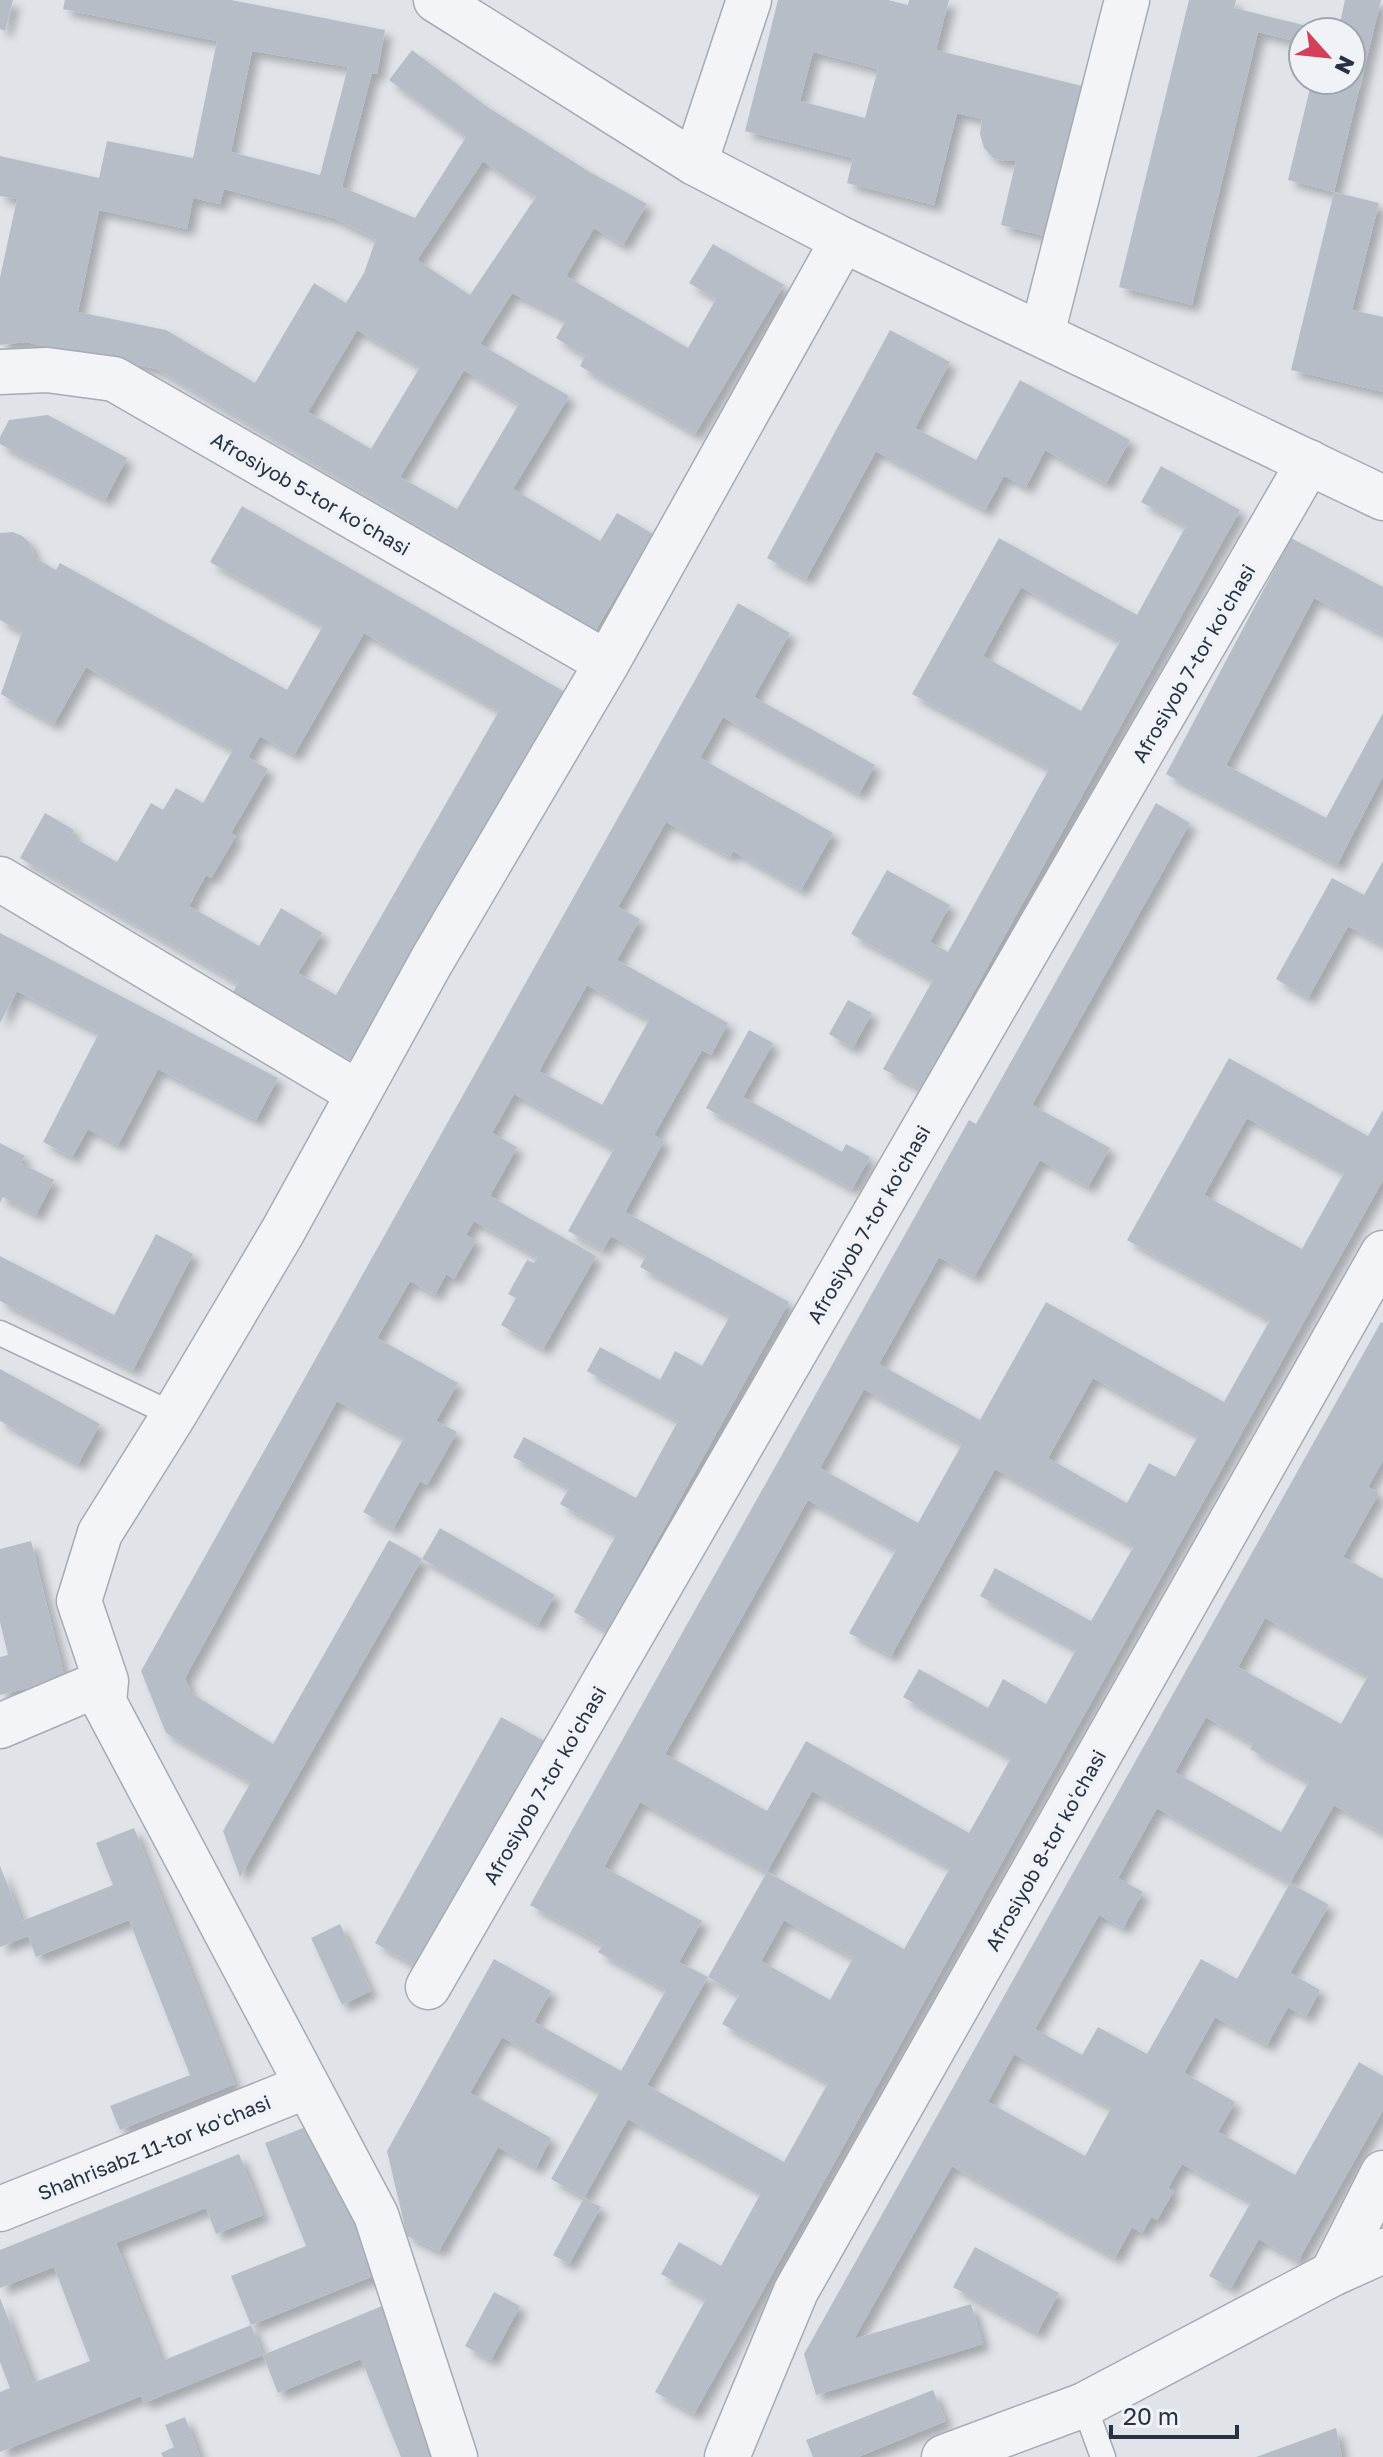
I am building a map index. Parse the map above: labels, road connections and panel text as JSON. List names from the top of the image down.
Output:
{
  "streets": {
    "street": [
      "Afrosiyob 5-tor koʻchasi",
      "Afrosiyob 7-tor koʻchasi",
      "Afrosiyob 8-tor koʻchasi",
      "Shahrisabz 11-tor koʻchasi"
    ]
  },
  "scale_bar": "20 m",
  "north": "bottom right"
}
